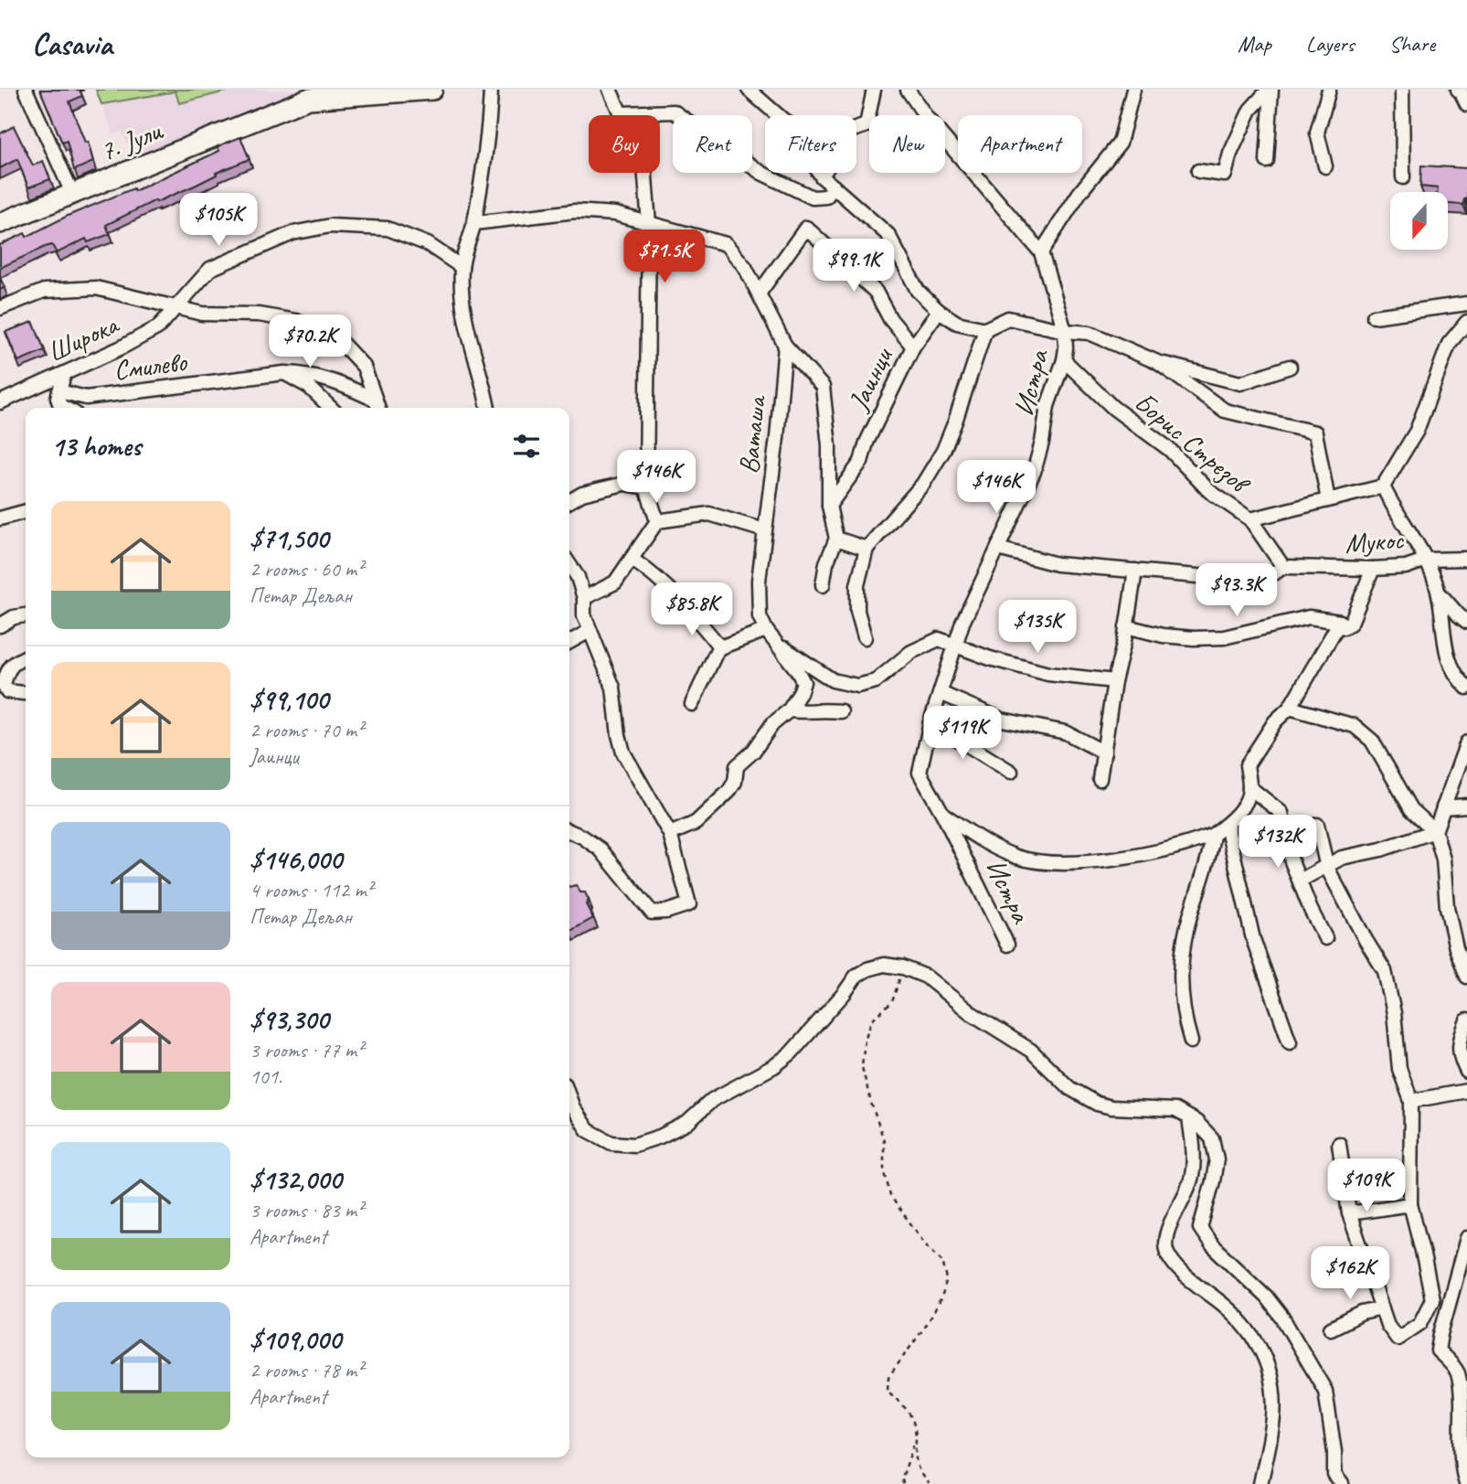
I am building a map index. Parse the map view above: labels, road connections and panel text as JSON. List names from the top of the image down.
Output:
{
  "streets": {
    "street": [
      "7. Јули",
      "Широка",
      "Смилево",
      "Јаинци",
      "Истра",
      "Ваташа",
      "Борис Стрезов",
      "Мукос"
    ]
  },
  "crossings": [
    ["Истра", "Борис Стрезов"]
  ],
  "north": "bottom",
  "page": {
    "header": "Casavia",
    "nav": ["Map", "Layers", "Share"],
    "chip": [
      "Buy",
      "Rent",
      "Filters",
      "New",
      "Apartment"
    ],
    "price": [
      "$105K",
      "$71.5K",
      "$99.1K",
      "$70.2K",
      "$146K",
      "$146K",
      "$93.3K",
      "$85.8K",
      "$135K",
      "$119K",
      "$132K",
      "$109K",
      "$162K"
    ],
    "heading": "13 homes",
    "list": [
      {
        "name": "$71,500",
        "note": "2 rooms · 60 m² · Петар Дељан"
      },
      {
        "name": "$99,100",
        "note": "2 rooms · 70 m² · Јаинци"
      },
      {
        "name": "$146,000",
        "note": "4 rooms · 112 m² · Петар Дељан"
      },
      {
        "name": "$93,300",
        "note": "3 rooms · 77 m² · 101."
      },
      {
        "name": "$132,000",
        "note": "3 rooms · 83 m² · Apartment"
      },
      {
        "name": "$109,000",
        "note": "2 rooms · 78 m² · Apartment"
      }
    ]
  }
}
